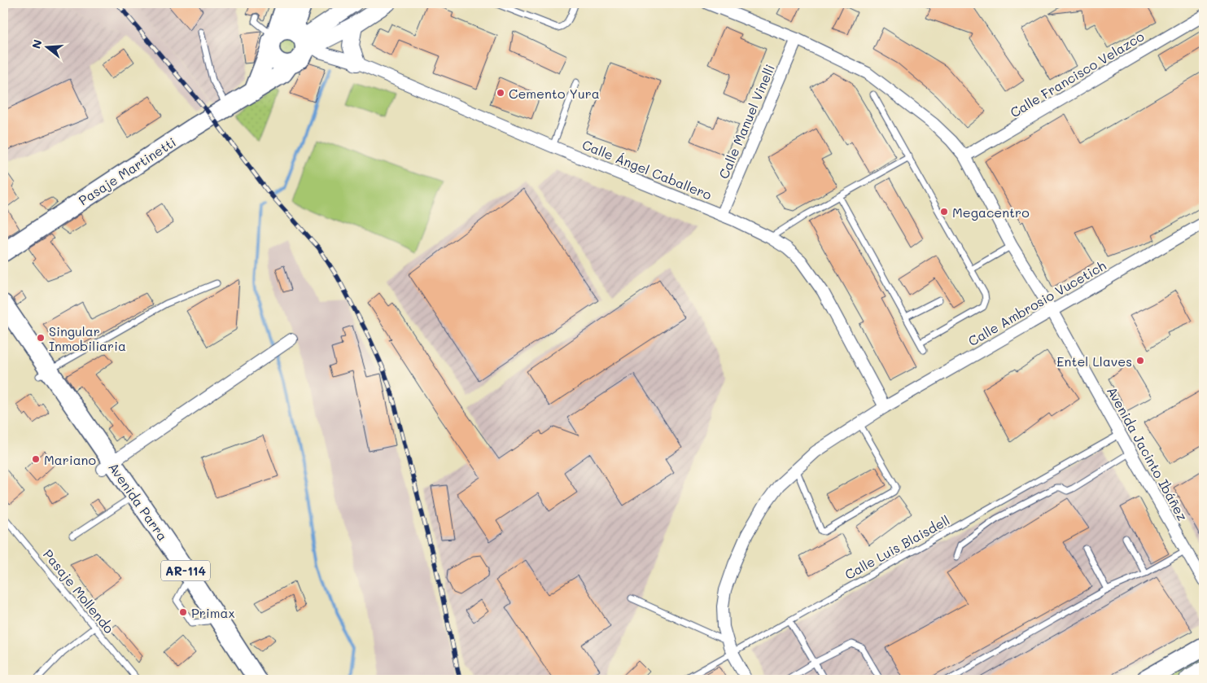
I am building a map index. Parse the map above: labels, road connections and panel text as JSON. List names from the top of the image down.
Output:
{
  "streets": {
    "main road": ["Pasaje Martinetti", "Avenida Parra", "AR-114"],
    "street": [
      "Calle Francisco Velazco",
      "Calle Manuel Vinelli",
      "Calle Ángel Caballero",
      "Calle Ambrosio Vucetich",
      "Avenida Jacinto Ibáñez"
    ],
    "lane": ["Calle Luis Blaisdell", "Pasaje Mollendo"]
  },
  "crossings": [
    ["Calle Francisco Velazco", "Avenida Jacinto Ibáñez"],
    ["Calle Manuel Vinelli", "Calle Ángel Caballero"],
    ["Calle Manuel Vinelli", "Avenida Jacinto Ibáñez"],
    ["Calle Ángel Caballero", "Pasaje Martinetti"],
    ["Calle Ángel Caballero", "Calle Ambrosio Vucetich"],
    ["Calle Ambrosio Vucetich", "Avenida Jacinto Ibáñez"],
    ["Calle Ambrosio Vucetich", "Calle Luis Blaisdell"],
    ["Avenida Jacinto Ibáñez", "Calle Luis Blaisdell"]
  ],
  "places": [
    "Cemento Yura",
    "Megacentro",
    "Singular Inmobiliaria",
    "Entel Llaves",
    "Mariano",
    "Primax"
  ],
  "north": "left"
}
